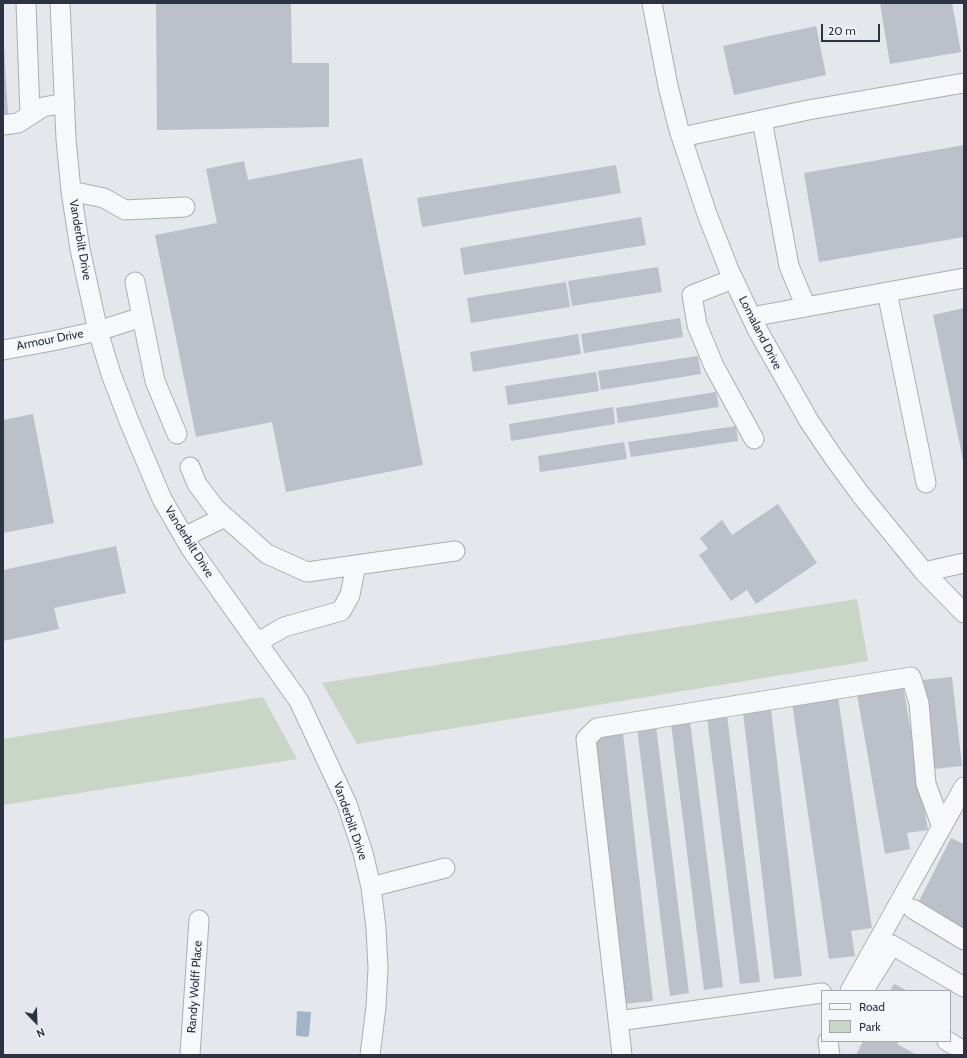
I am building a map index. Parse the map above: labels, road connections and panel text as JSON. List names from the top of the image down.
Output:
{
  "streets": {
    "street": [
      "Vanderbilt Drive",
      "Lomaland Drive",
      "Armour Drive",
      "Randy Wolff Place"
    ]
  },
  "crossings": [
    ["Vanderbilt Drive", "Armour Drive"]
  ],
  "legend": ["Road", "Park"],
  "scale_bar": "20 m",
  "north": "bottom right"
}
